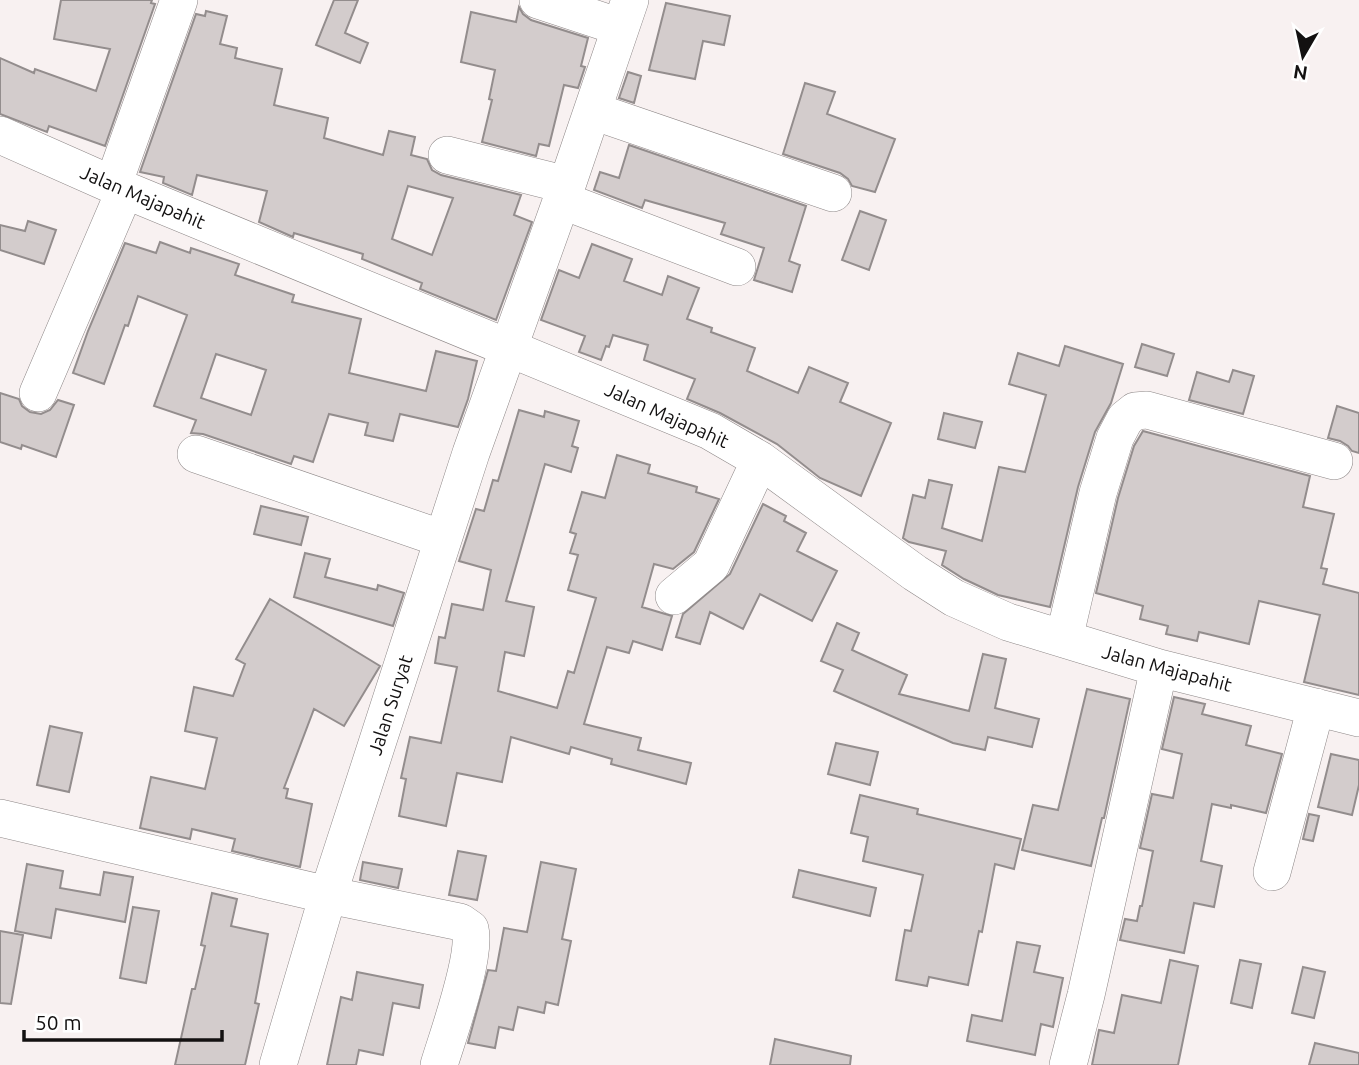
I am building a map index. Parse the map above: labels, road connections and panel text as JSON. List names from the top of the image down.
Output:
{
  "streets": {
    "street": ["Jalan Majapahit", "Jalan Suryat"]
  },
  "crossings": [
    ["Jalan Majapahit", "Jalan Suryat"]
  ],
  "scale_bar": "50 m",
  "north": "bottom"
}
